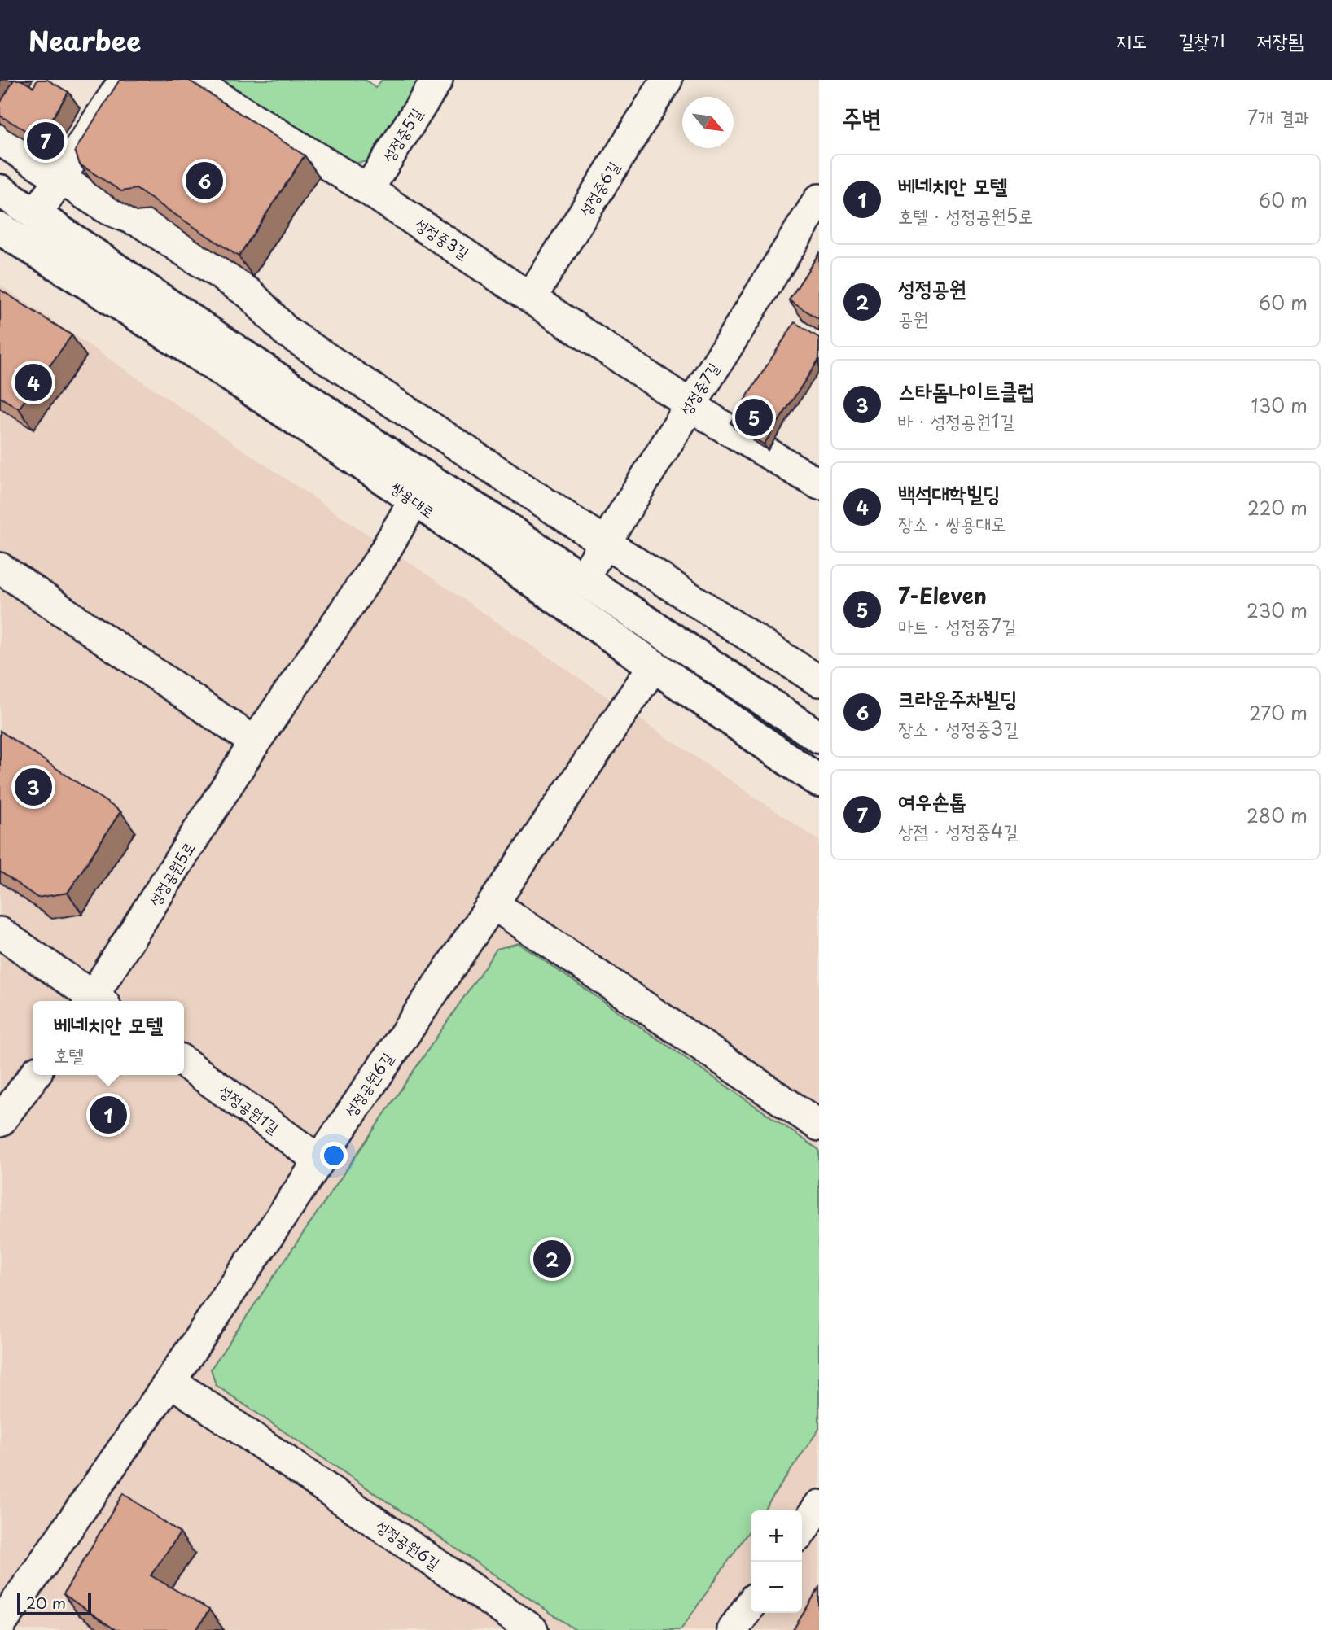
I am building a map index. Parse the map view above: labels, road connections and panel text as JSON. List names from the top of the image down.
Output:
{
  "streets": {
    "main road": ["쌍용대로"],
    "street": [
      "성정중5길",
      "성정중6길",
      "성정중3길",
      "성정중7길",
      "성정공원5로",
      "성정공원6길",
      "성정공원1길"
    ]
  },
  "crossings": [
    ["성정중5길", "성정중3길"],
    ["성정중6길", "성정중3길"],
    ["성정중3길", "성정중7길"],
    ["성정중7길", "쌍용대로"],
    ["쌍용대로", "성정공원5로"],
    ["쌍용대로", "성정공원6길"],
    ["성정공원6길", "성정공원1길"]
  ],
  "scale_bar": "20 m",
  "north": "bottom right",
  "page": {
    "header": "Nearbee",
    "nav": ["지도", "길찾기", "저장됨"],
    "heading": ["주변", "7개 결과"],
    "pins": [
      "7",
      "6",
      "4",
      "5",
      "3",
      "1",
      "2"
    ],
    "list": [
      {
        "mark": "1",
        "name": "베네치안 모텔",
        "note": "호텔 · 성정공원5로",
        "value": "60 m"
      },
      {
        "mark": "2",
        "name": "성정공원",
        "note": "공원",
        "value": "60 m"
      },
      {
        "mark": "3",
        "name": "스타돔나이트클럽",
        "note": "바 · 성정공원1길",
        "value": "130 m"
      },
      {
        "mark": "4",
        "name": "백석대학빌딩",
        "note": "장소 · 쌍용대로",
        "value": "220 m"
      },
      {
        "mark": "5",
        "name": "7-Eleven",
        "note": "마트 · 성정중7길",
        "value": "230 m"
      },
      {
        "mark": "6",
        "name": "크라운주차빌딩",
        "note": "장소 · 성정중3길",
        "value": "270 m"
      },
      {
        "mark": "7",
        "name": "여우손톱",
        "note": "상점 · 성정중4길",
        "value": "280 m"
      }
    ],
    "popup": ["베네치안 모텔", "호텔"],
    "map_buttons": ["+", "−"],
    "scale": "20 m"
  }
}
